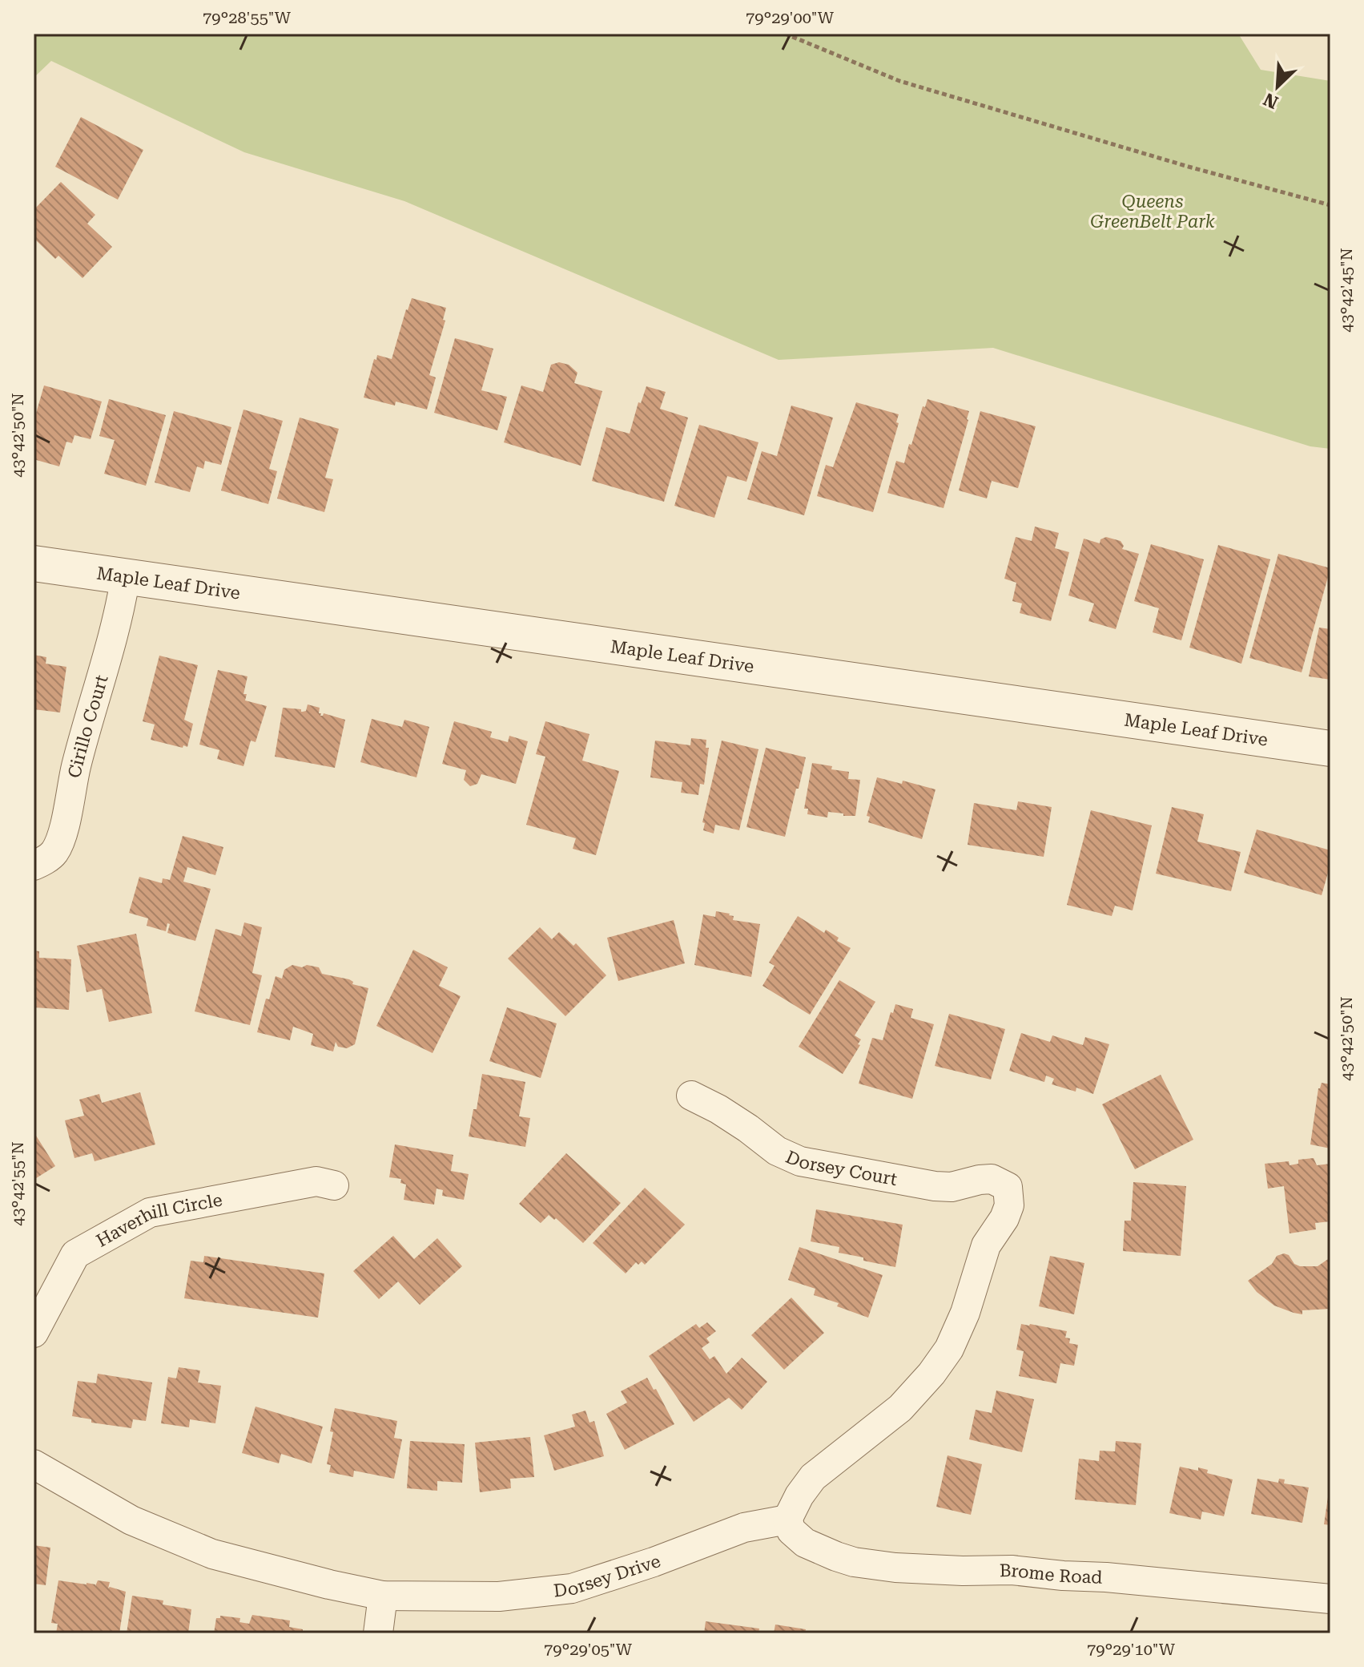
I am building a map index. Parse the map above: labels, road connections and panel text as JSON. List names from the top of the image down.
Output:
{
  "streets": {
    "street": [
      "Maple Leaf Drive",
      "Cirillo Court",
      "Dorsey Court",
      "Haverhill Circle",
      "Dorsey Drive",
      "Brome Road"
    ]
  },
  "crossings": [
    ["Maple Leaf Drive", "Cirillo Court"],
    ["Dorsey Court", "Dorsey Drive"],
    ["Dorsey Court", "Brome Road"],
    ["Dorsey Drive", "Brome Road"]
  ],
  "parks": ["Queens GreenBelt Park"],
  "north": "bottom left",
  "coordinates": [
    "79°28'55\"W",
    "79°29'00\"W",
    "43°42'45\"N",
    "43°42'50\"N",
    "43°42'55\"N",
    "79°29'05\"W",
    "79°29'10\"W"
  ]
}
